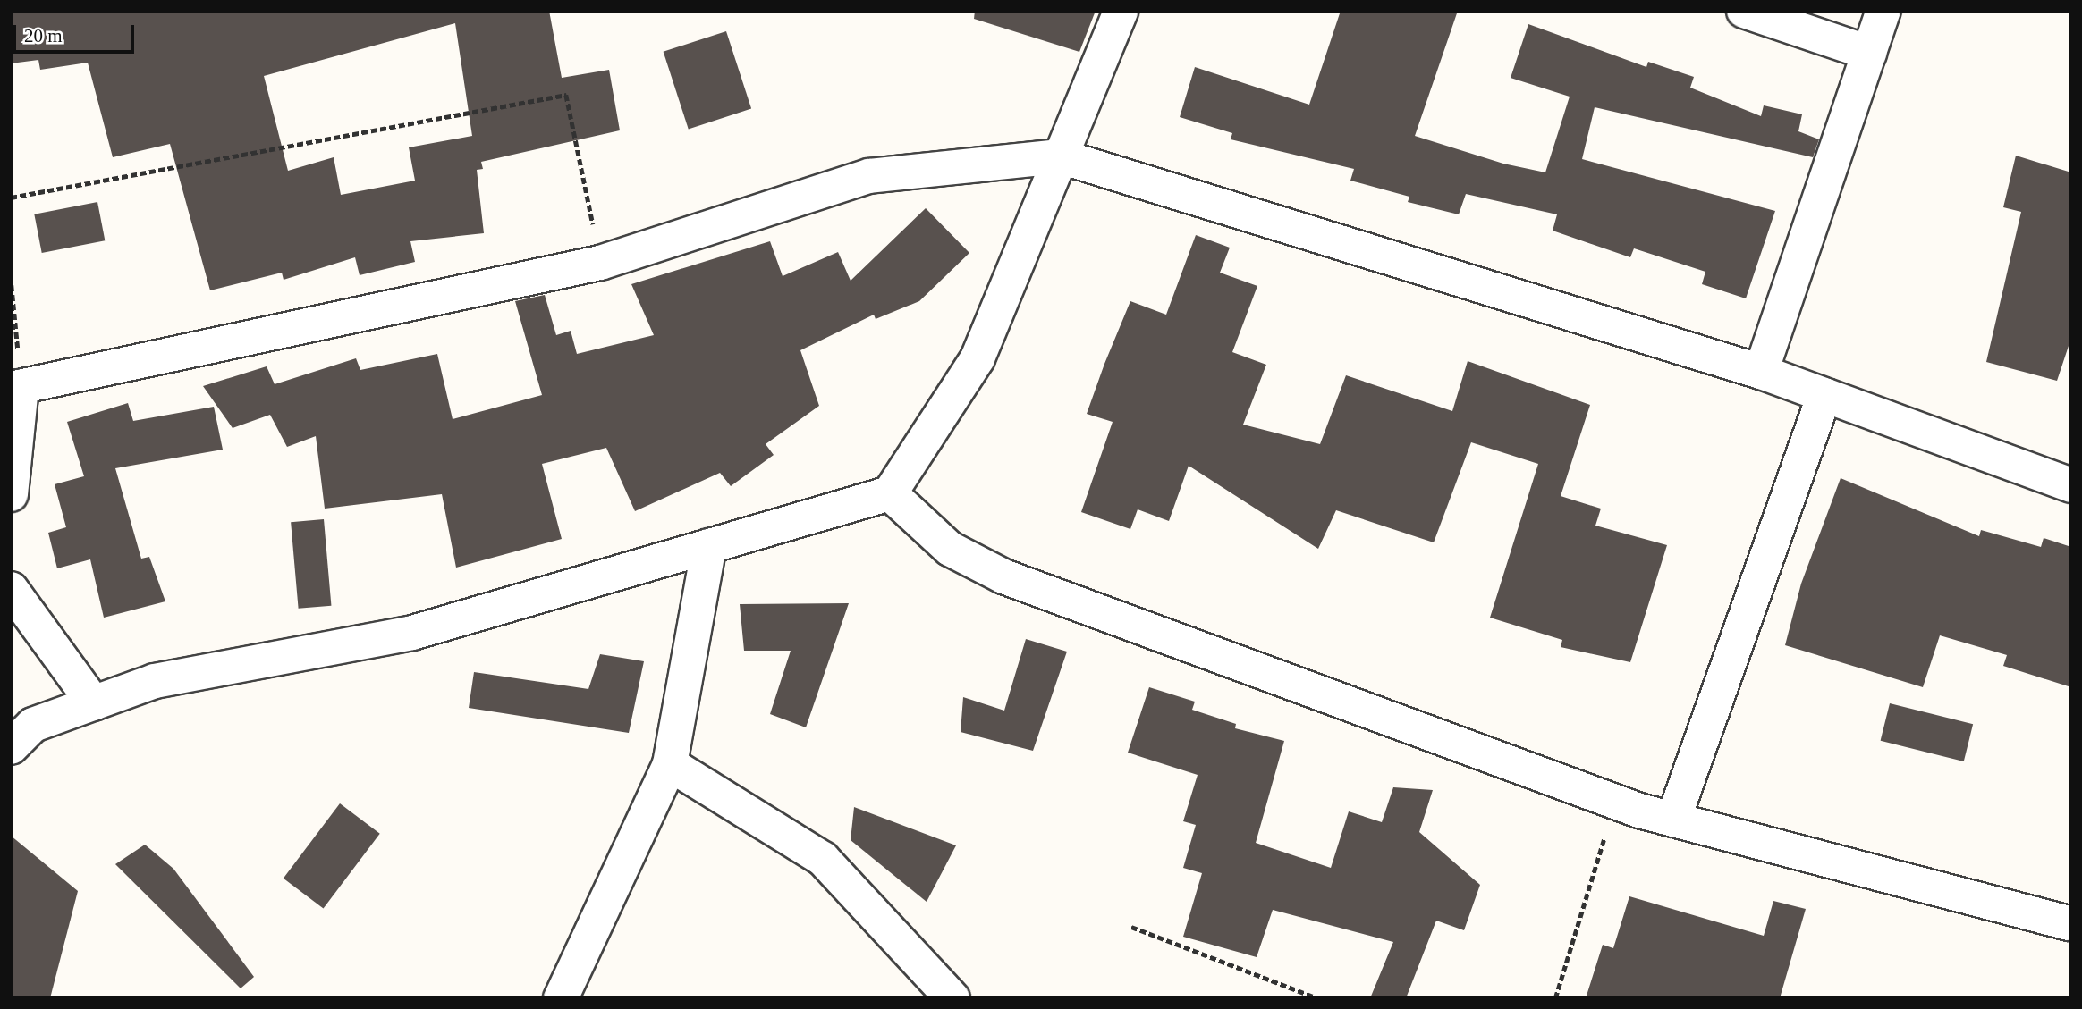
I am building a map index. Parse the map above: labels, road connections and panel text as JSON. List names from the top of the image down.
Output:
{
  "scale_bar": "20 m"
}
